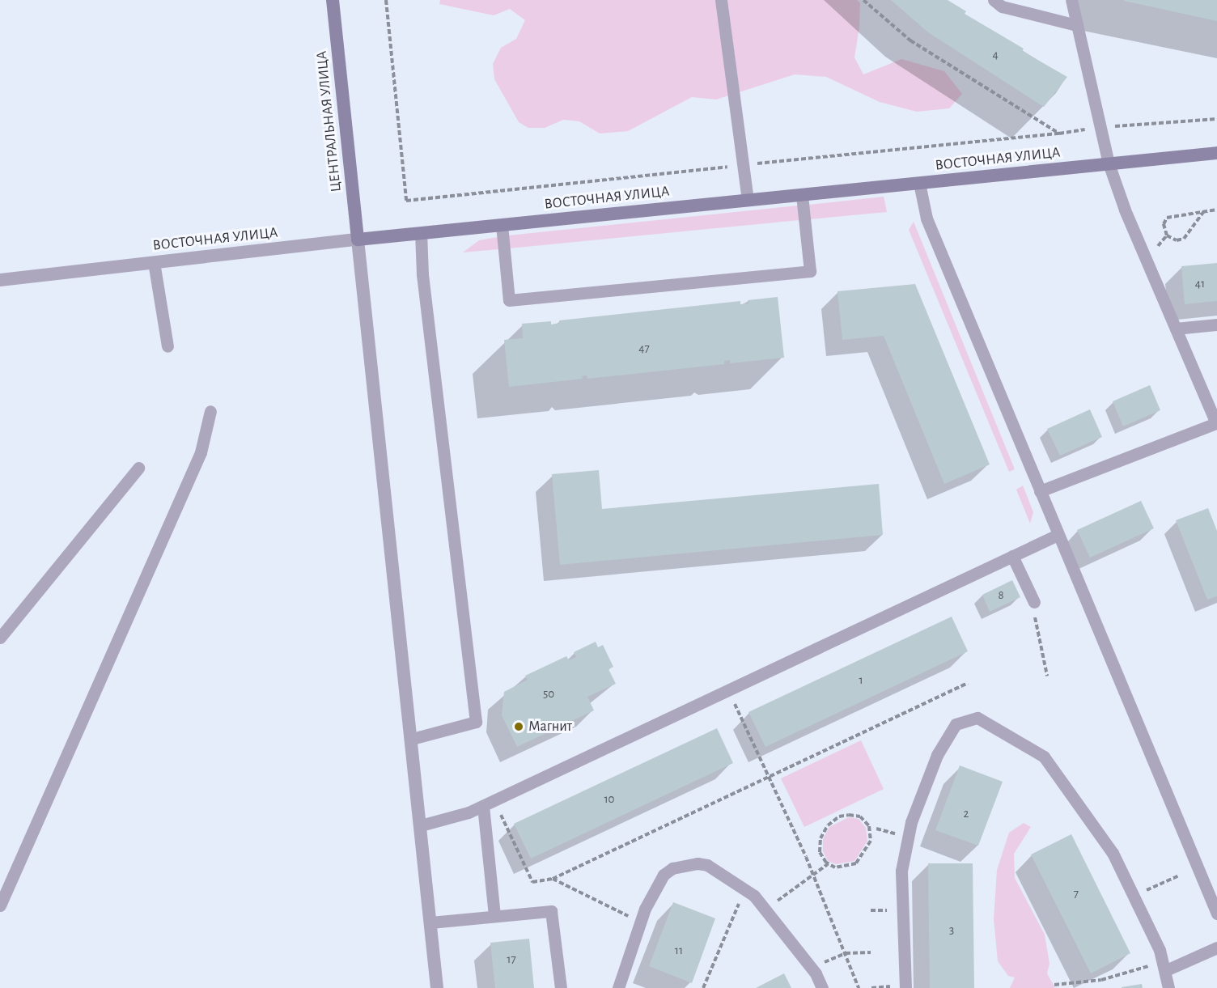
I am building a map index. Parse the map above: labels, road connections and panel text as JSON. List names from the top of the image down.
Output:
{
  "streets": {
    "main road": ["ЦЕНТРАЛЬНАЯ УЛИЦА", "ВОСТОЧНАЯ УЛИЦА"]
  },
  "crossings": [
    ["ЦЕНТРАЛЬНАЯ УЛИЦА", "ВОСТОЧНАЯ УЛИЦА"]
  ],
  "places": ["Магнит"],
  "house_numbers": [
    "4",
    "41",
    "47",
    "8",
    "1",
    "50",
    "10",
    "2",
    "7",
    "3",
    "11",
    "17"
  ]
}
